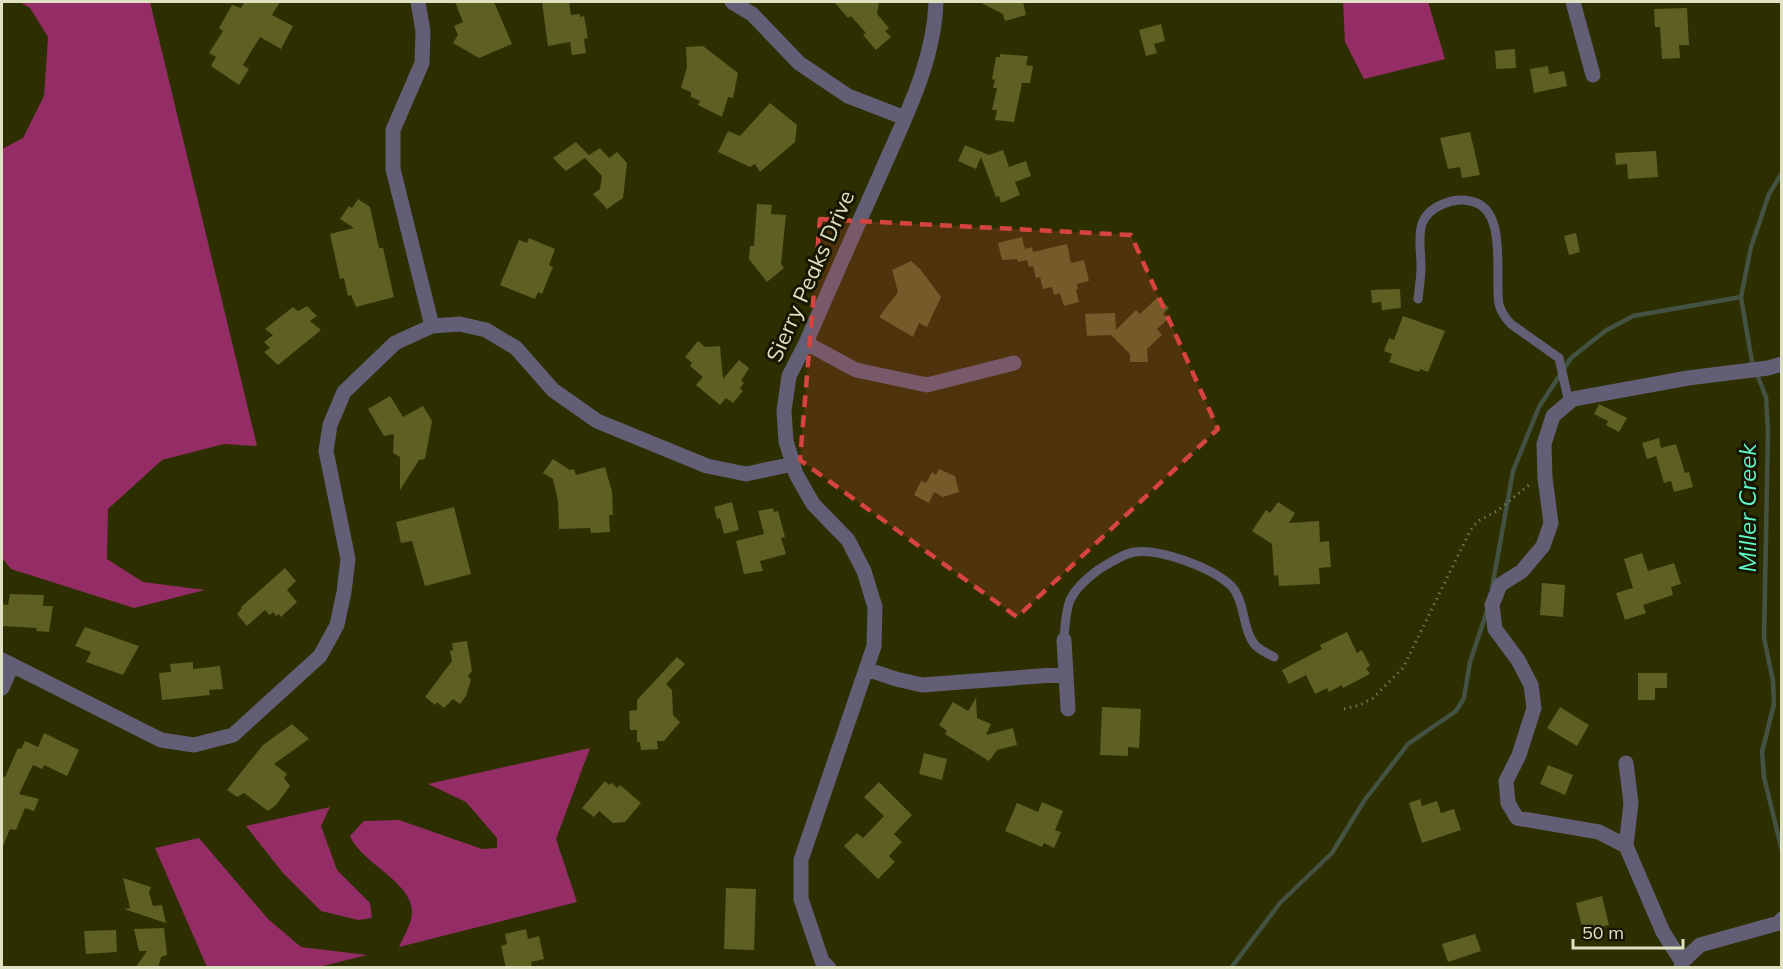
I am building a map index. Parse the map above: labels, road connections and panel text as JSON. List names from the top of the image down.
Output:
{
  "streets": {
    "street": ["Sierry Peaks Drive"]
  },
  "water": ["Miller Creek"],
  "scale_bar": "50 m"
}
